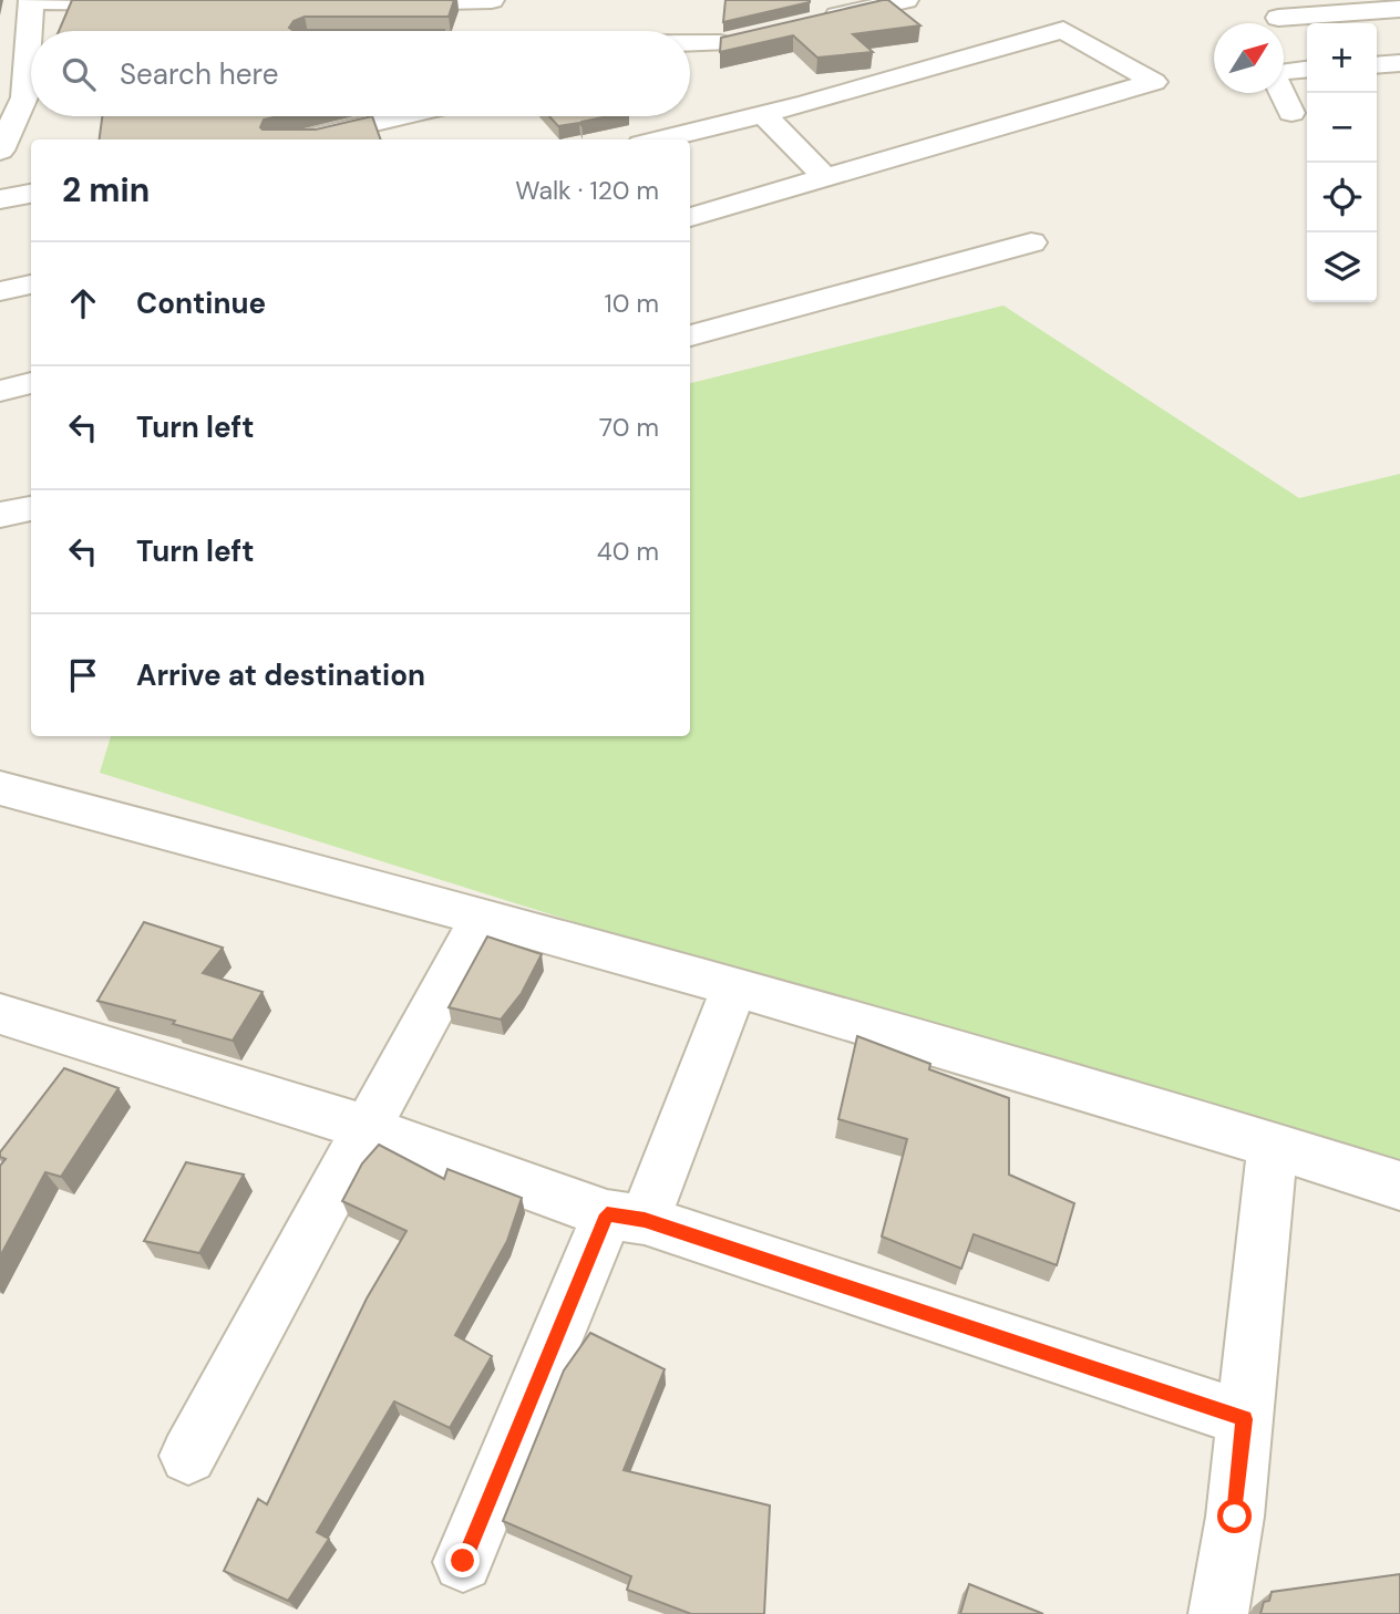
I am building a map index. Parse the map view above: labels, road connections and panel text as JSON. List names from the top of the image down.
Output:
{
  "north": "top right",
  "page": {
    "map_buttons": ["+", "−"],
    "search": "Search here",
    "heading": ["2 min", "Walk · 120 m"],
    "list": [
      ["Continue", "10 m"],
      ["Turn left", "70 m"],
      ["Turn left", "40 m"],
      "Arrive at destination"
    ]
  }
}
